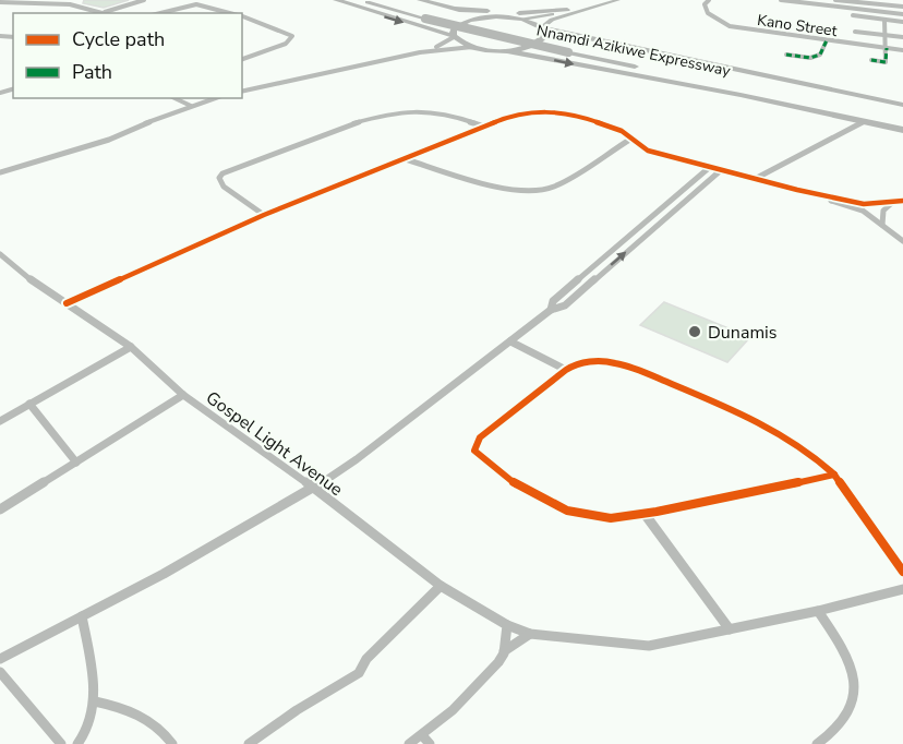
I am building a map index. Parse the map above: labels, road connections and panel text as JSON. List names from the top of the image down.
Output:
{
  "streets": {
    "highway": ["Nnamdi Azikiwe Expressway"],
    "street": ["Kano Street", "Gospel Light Avenue"]
  },
  "places": ["Dunamis"],
  "legend": ["Cycle path", "Path"]
}
